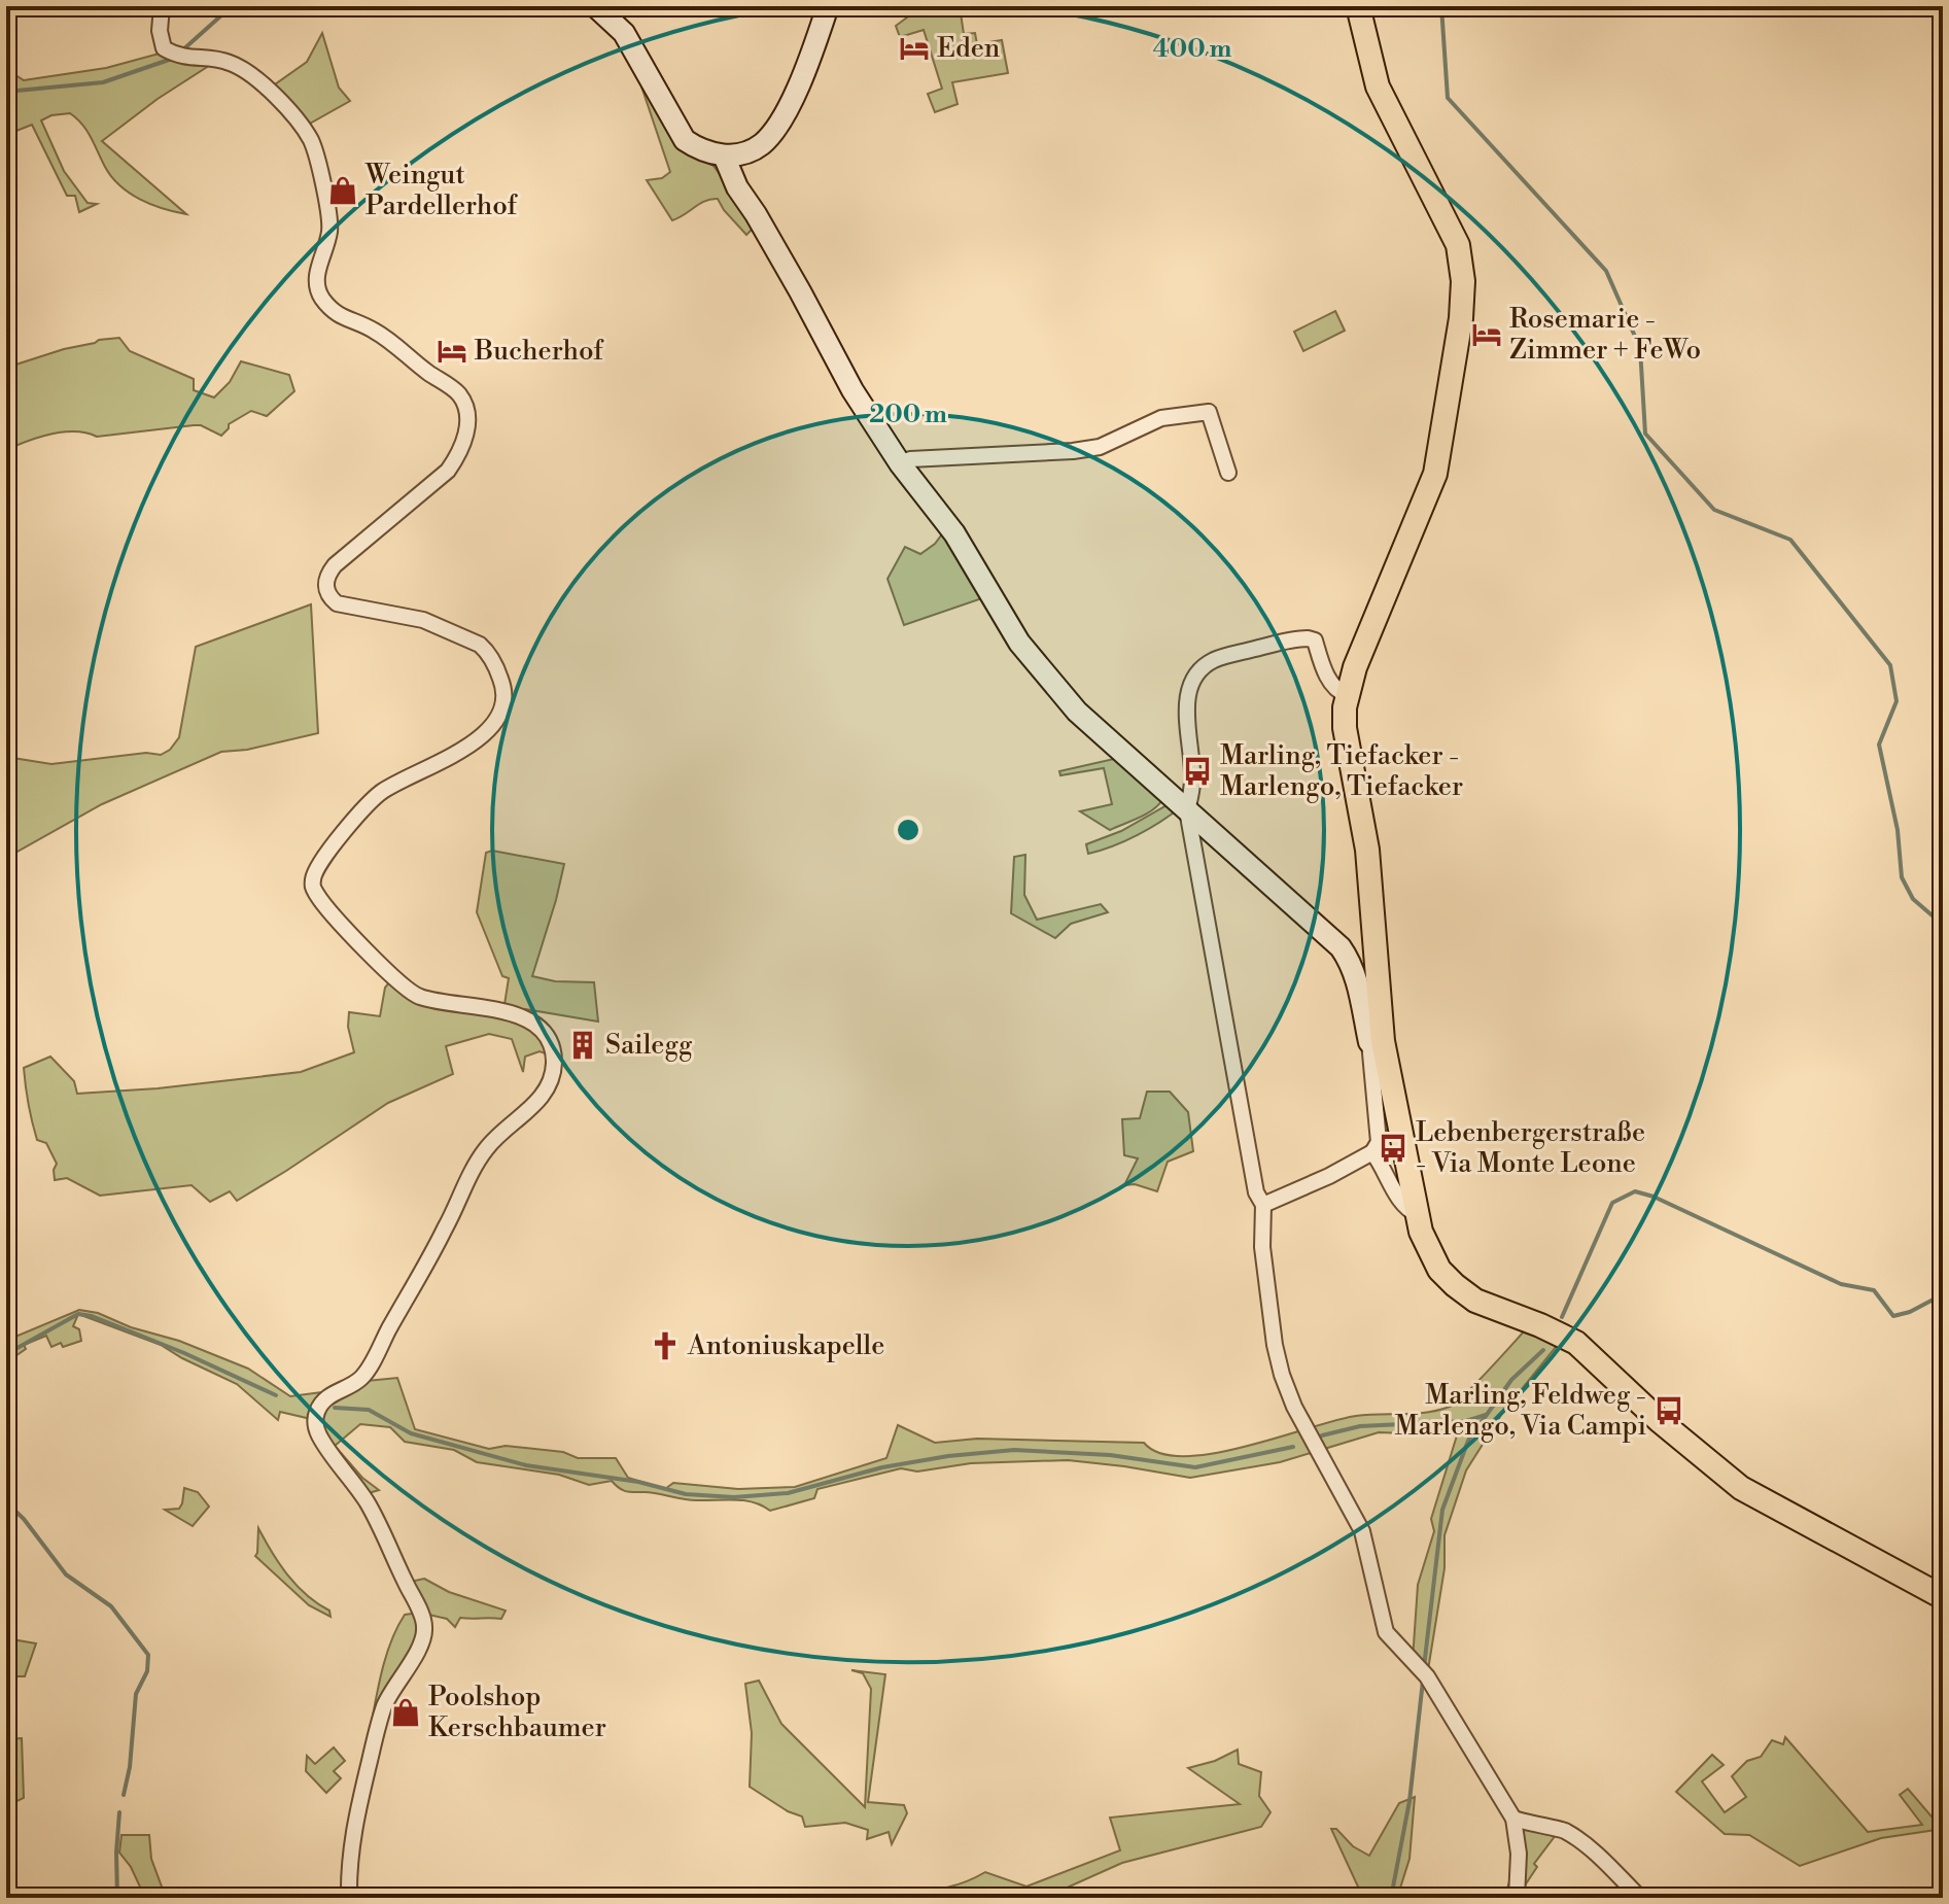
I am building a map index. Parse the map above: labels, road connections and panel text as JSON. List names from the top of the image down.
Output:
{
  "places": {
    "hotel": ["Eden", "Rosemarie - Zimmer + FeWo", "Bucherhof"],
    "shop": ["Weingut Pardellerhof", "Poolshop Kerschbaumer"],
    "bus stop": ["Marling, Tiefacker - Marlengo, Tiefacker", "Lebenbergerstraße - Via Monte Leone", "Marling, Feldweg - Marlengo, Via Campi"],
    "building": ["Sailegg"],
    "church": ["Antoniuskapelle"]
  },
  "rings": ["400 m", "200 m"]
}
